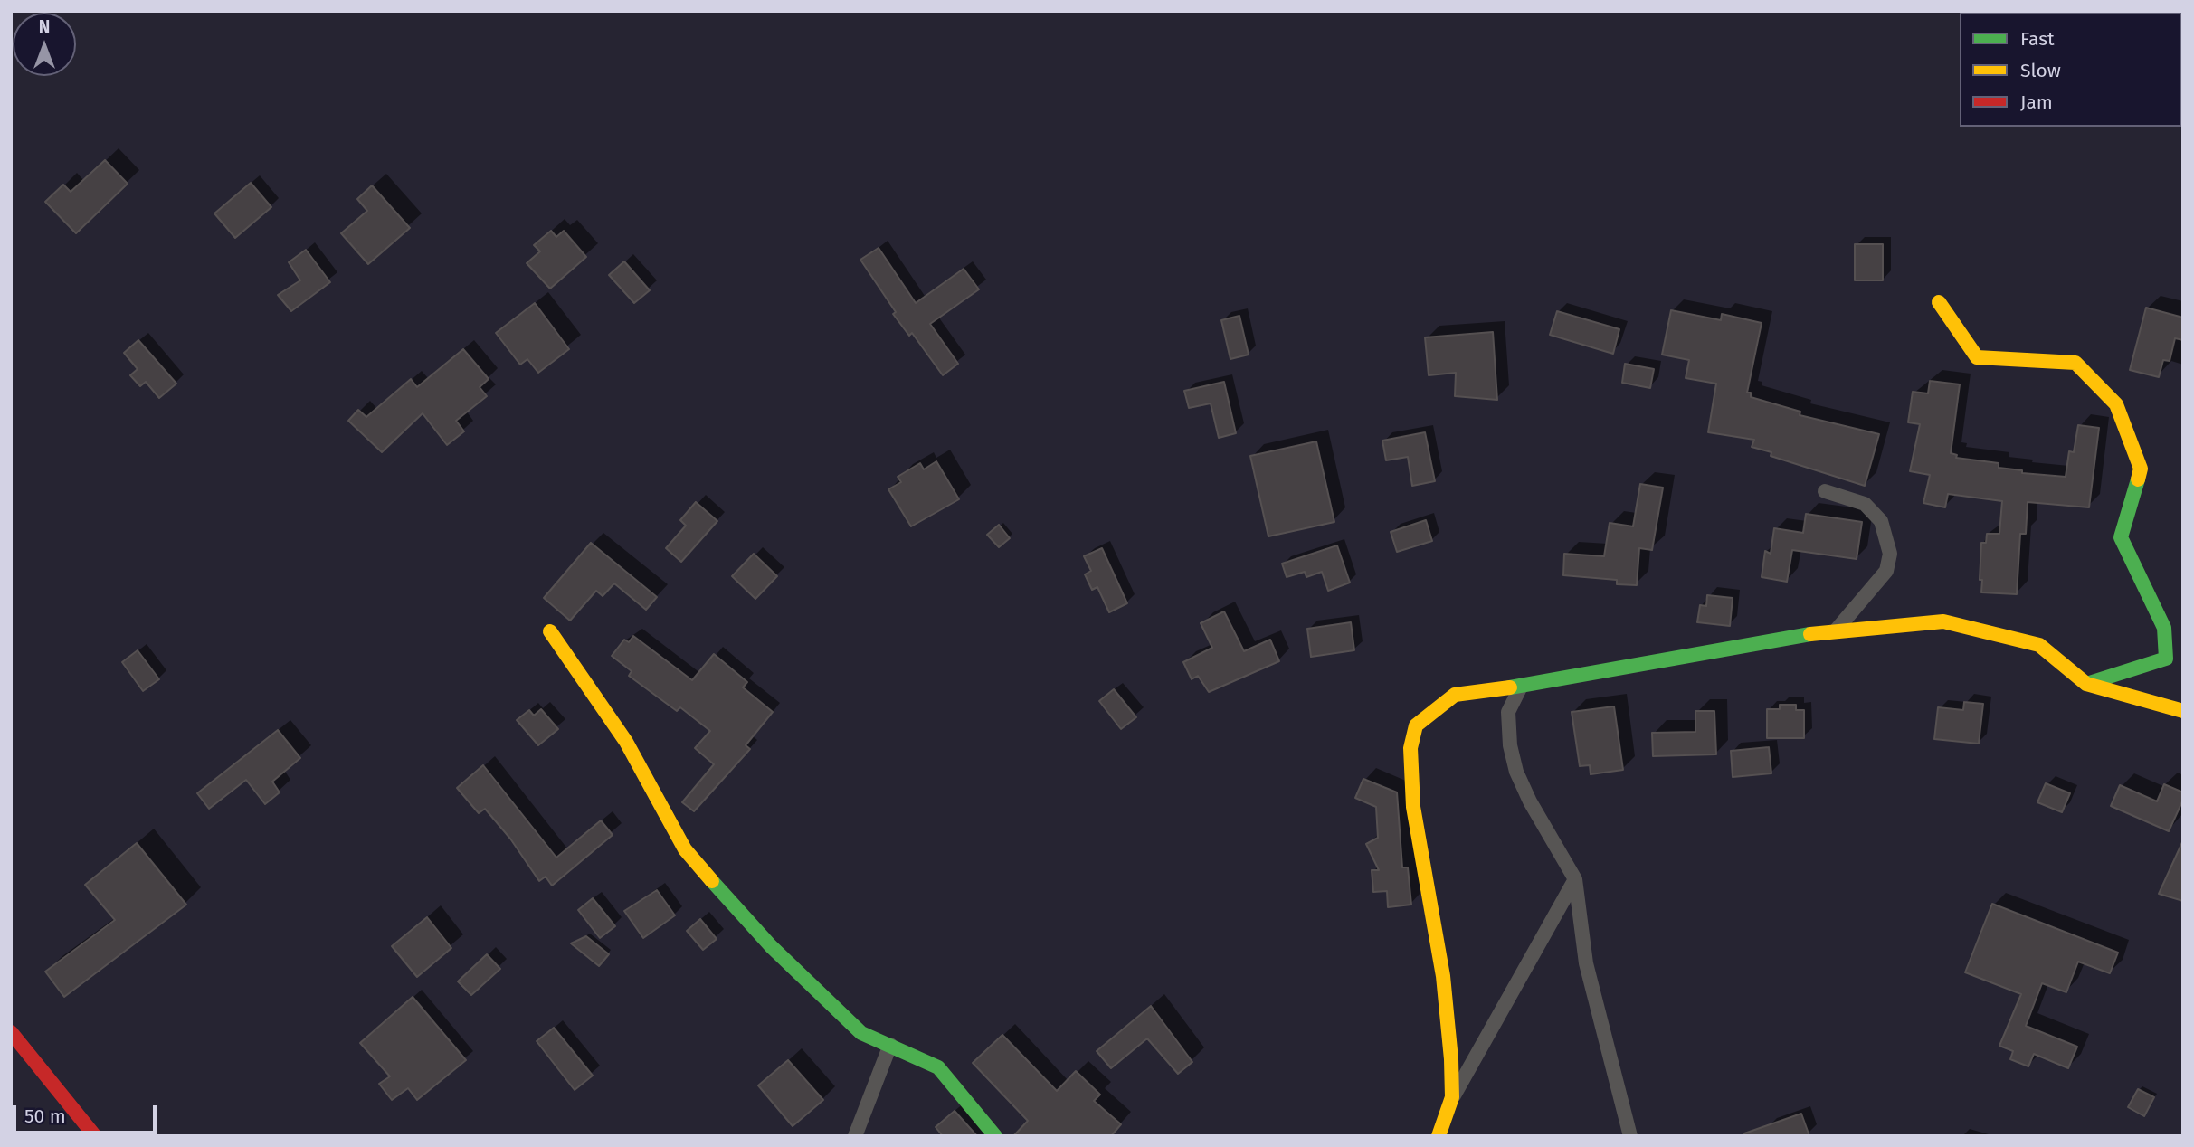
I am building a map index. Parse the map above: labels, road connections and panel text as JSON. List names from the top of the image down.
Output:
{
  "legend": ["Fast", "Slow", "Jam"],
  "scale_bar": "50 m",
  "north": "top"
}
